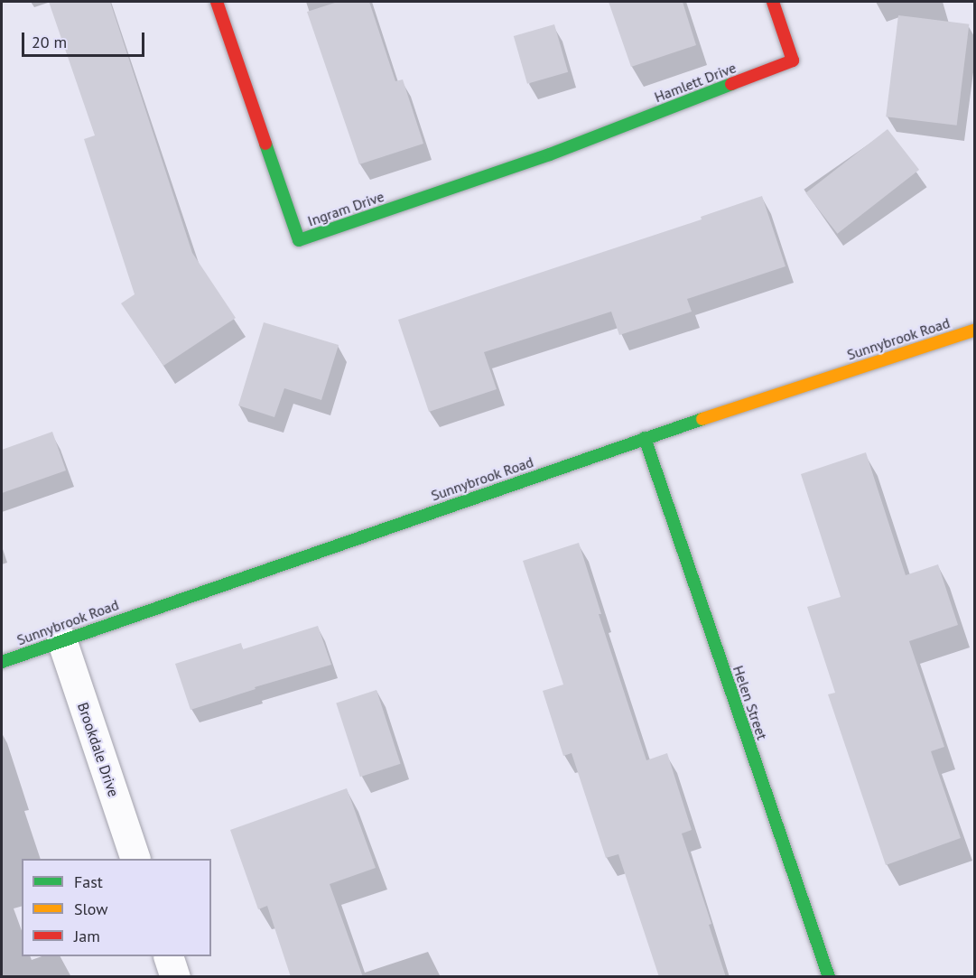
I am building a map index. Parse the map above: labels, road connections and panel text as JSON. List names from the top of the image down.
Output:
{
  "streets": {
    "street": [
      "Hamlett Drive",
      "Ingram Drive",
      "Sunnybrook Road",
      "Helen Street",
      "Brookdale Drive"
    ]
  },
  "crossings": [
    ["Hamlett Drive", "Ingram Drive"],
    ["Sunnybrook Road", "Helen Street"],
    ["Sunnybrook Road", "Brookdale Drive"]
  ],
  "legend": ["Fast", "Slow", "Jam"],
  "scale_bar": "20 m"
}
